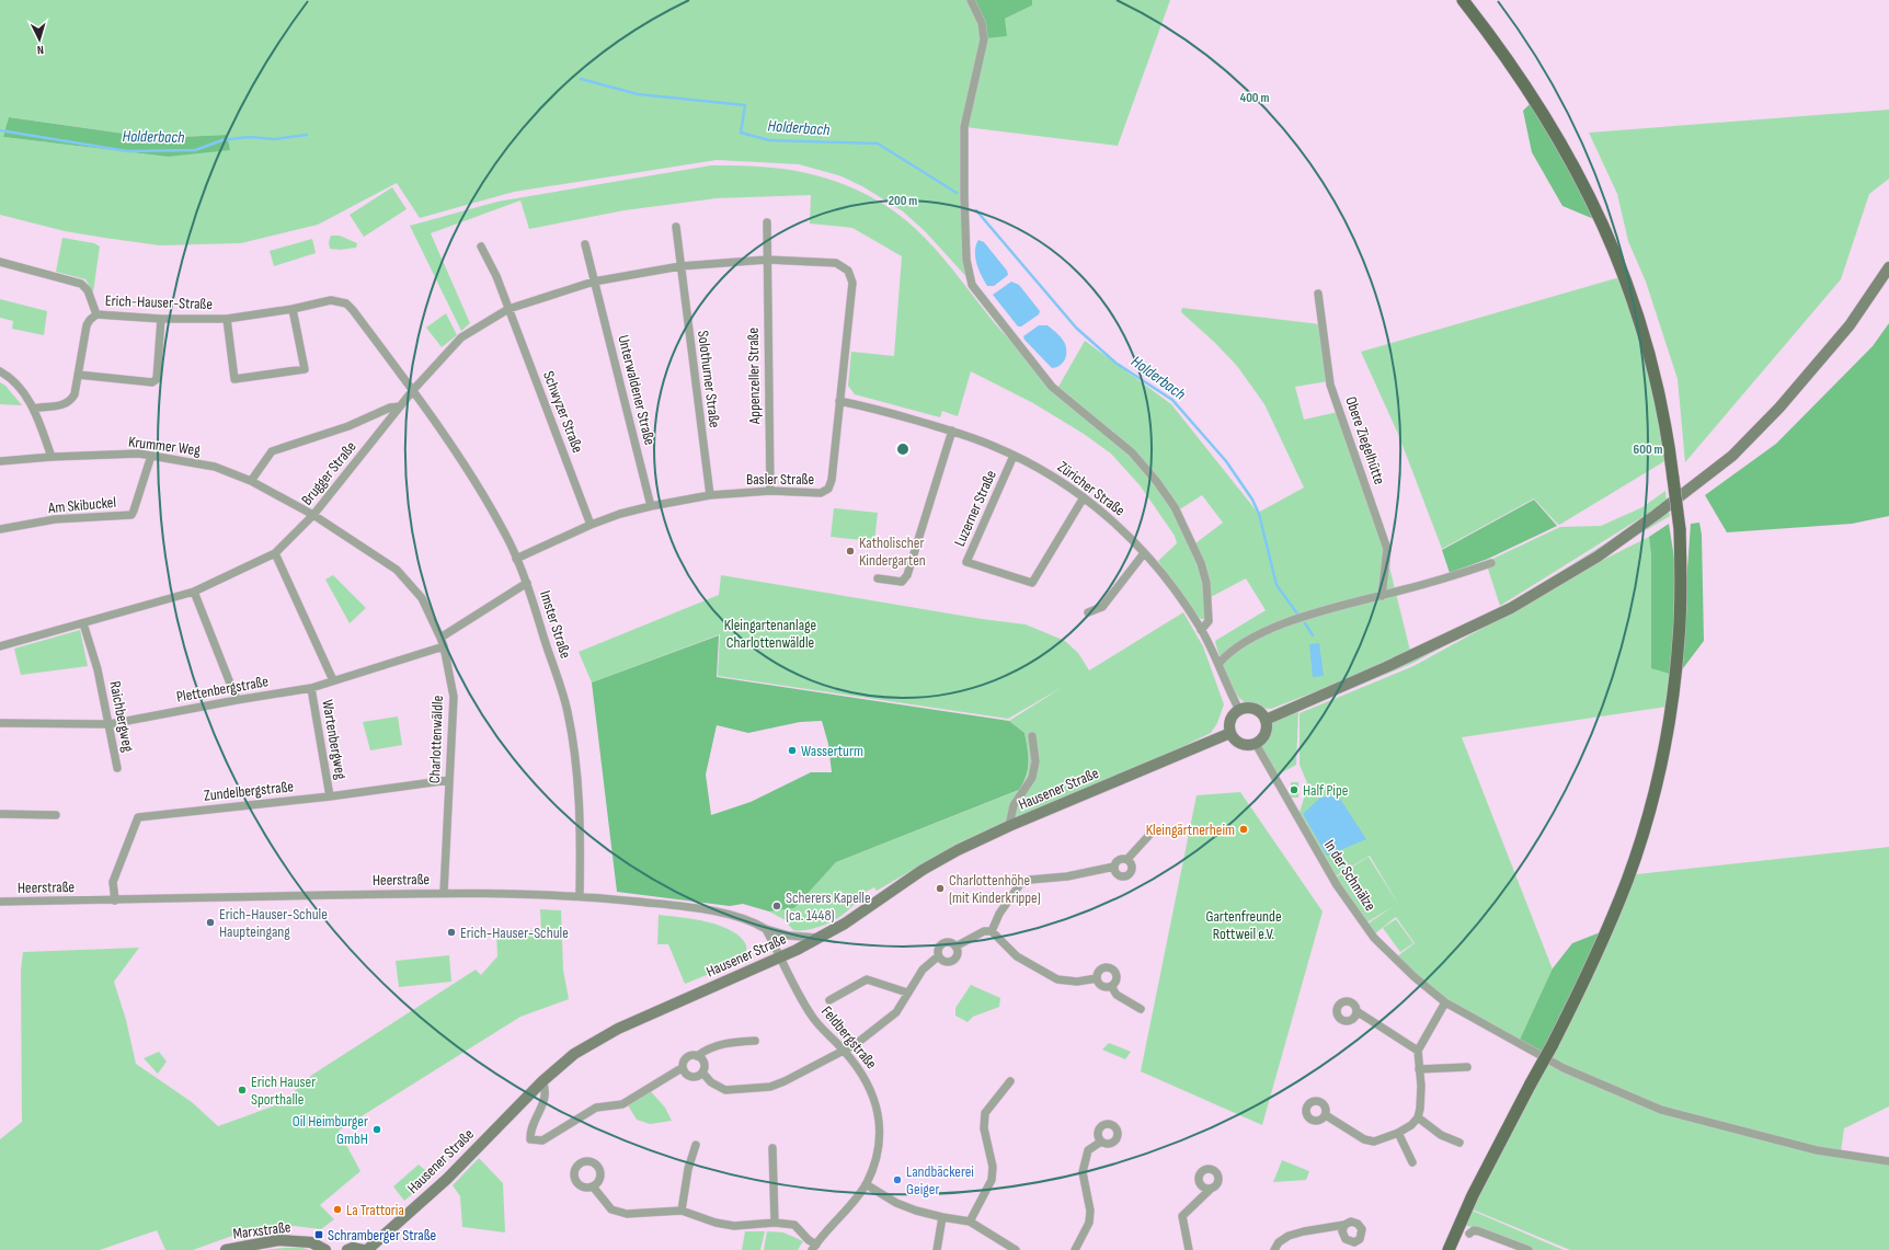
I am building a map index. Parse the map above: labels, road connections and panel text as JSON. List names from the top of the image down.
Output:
{
  "streets": {
    "main road": ["Hausener Straße", "Marxstraße"],
    "street": [
      "Erich-Hauser-Straße",
      "Appenzeller Straße",
      "Solothurner Straße",
      "Unterwaldener Straße",
      "Schwyzer Straße",
      "Obere Ziegelhütte",
      "Krummer Weg",
      "Brugger Straße",
      "Basler Straße",
      "Züricher Straße",
      "Am Skibuckel",
      "Luzerner Straße",
      "Imster Straße",
      "Plettenbergstraße",
      "Raichbergweg",
      "Wartenbergweg",
      "Charlottenwäldle",
      "Zundelbergstraße",
      "In der Schmälze",
      "Heerstraße",
      "Feldbergstraße"
    ]
  },
  "crossings": [
    ["Erich-Hauser-Straße", "Brugger Straße"],
    ["Erich-Hauser-Straße", "Basler Straße"],
    ["Erich-Hauser-Straße", "Imster Straße"],
    ["Appenzeller Straße", "Basler Straße"],
    ["Solothurner Straße", "Basler Straße"],
    ["Unterwaldener Straße", "Basler Straße"],
    ["Schwyzer Straße", "Basler Straße"],
    ["Krummer Weg", "Brugger Straße"],
    ["Krummer Weg", "Am Skibuckel"],
    ["Krummer Weg", "Charlottenwäldle"],
    ["Brugger Straße", "Basler Straße"],
    ["Brugger Straße", "Imster Straße"],
    ["Brugger Straße", "Raichbergweg"],
    ["Brugger Straße", "Charlottenwäldle"],
    ["Basler Straße", "Züricher Straße"],
    ["Basler Straße", "Imster Straße"],
    ["Züricher Straße", "Luzerner Straße"],
    ["Züricher Straße", "Hausener Straße"],
    ["Züricher Straße", "In der Schmälze"],
    ["Imster Straße", "Heerstraße"],
    ["Plettenbergstraße", "Raichbergweg"],
    ["Plettenbergstraße", "Wartenbergweg"],
    ["Plettenbergstraße", "Charlottenwäldle"],
    ["Wartenbergweg", "Zundelbergstraße"],
    ["Charlottenwäldle", "Zundelbergstraße"],
    ["Charlottenwäldle", "Heerstraße"],
    ["Hausener Straße", "In der Schmälze"],
    ["Hausener Straße", "Heerstraße"],
    ["Hausener Straße", "Feldbergstraße"],
    ["Zundelbergstraße", "Heerstraße"]
  ],
  "water": ["Holderbach"],
  "parks": ["Kleingartenanlage Charlottenwäldle", "Gartenfreunde Rottweil e.V."],
  "places": {
    "other": [
      "Katholischer Kindergarten",
      "Wasserturm",
      "Half Pipe",
      "Kleingärtnerheim",
      "Charlottenhöhe (mit Kinderkrippe)",
      "Scherers Kapelle (ca. 1448)",
      "Erich-Hauser-Schule Haupteingang",
      "Erich-Hauser-Schule",
      "Erich Hauser Sporthalle",
      "Oil Heimburger GmbH",
      "Landbäckerei Geiger",
      "La Trattoria"
    ],
    "transit": ["Schramberger Straße"]
  },
  "north": "bottom",
  "rings": ["400 m", "200 m", "600 m"]
}
